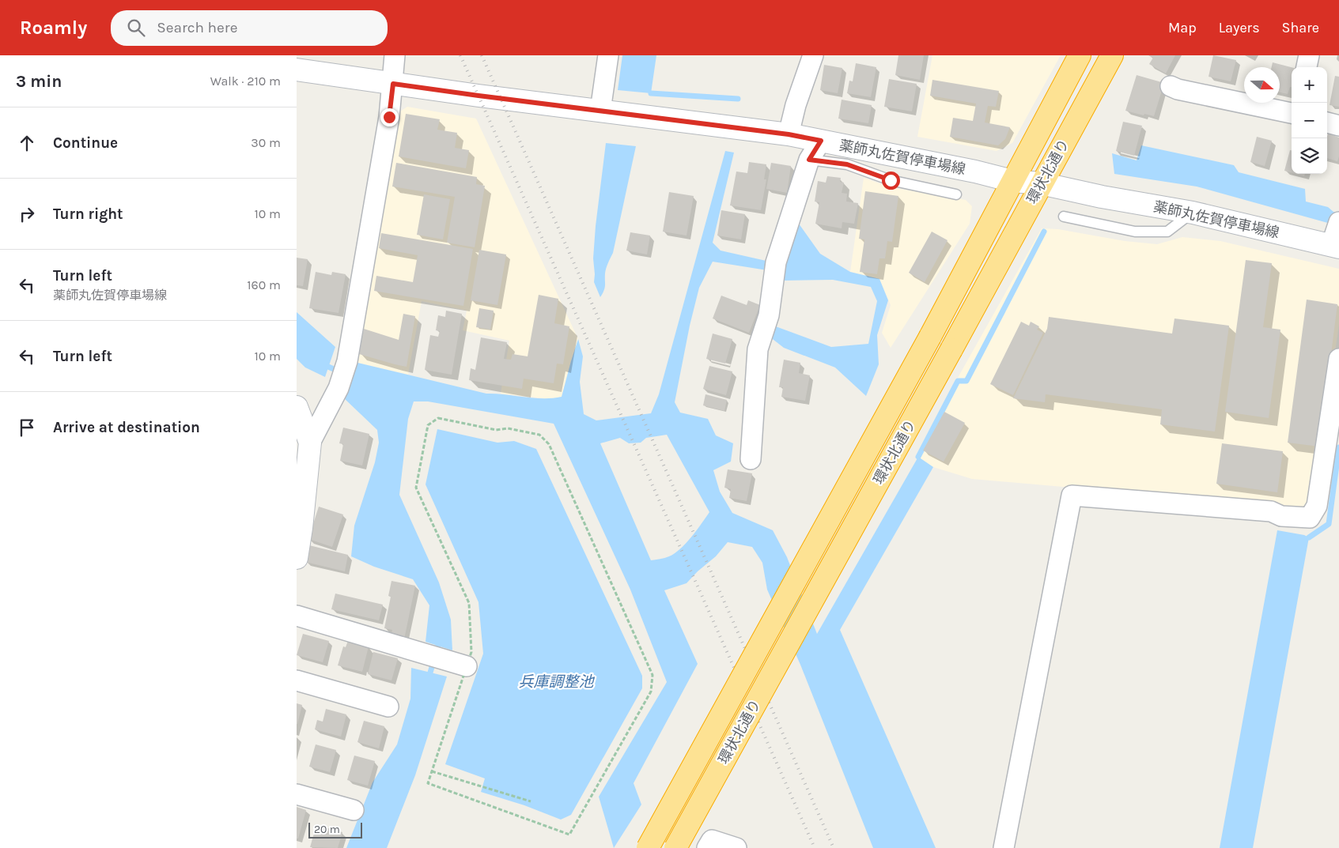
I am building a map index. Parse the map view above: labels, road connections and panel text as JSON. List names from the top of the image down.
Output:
{
  "streets": {
    "highway": ["環状北通り"],
    "main road": ["薬師丸佐賀停車場線"]
  },
  "crossings": [
    ["薬師丸佐賀停車場線", "環状北通り"]
  ],
  "water": ["兵庫調整池"],
  "scale_bar": "20 m",
  "north": "right",
  "page": {
    "header": "Roamly",
    "search": "Search here",
    "nav": ["Map", "Layers", "Share"],
    "heading": ["3 min", "Walk · 210 m"],
    "map_buttons": ["+", "−"],
    "list": [
      ["Continue", "30 m"],
      ["Turn right", "10 m"],
      ["Turn left", "薬師丸佐賀停車場線", "160 m"],
      ["Turn left", "10 m"],
      "Arrive at destination"
    ],
    "scale": "20 m"
  }
}
